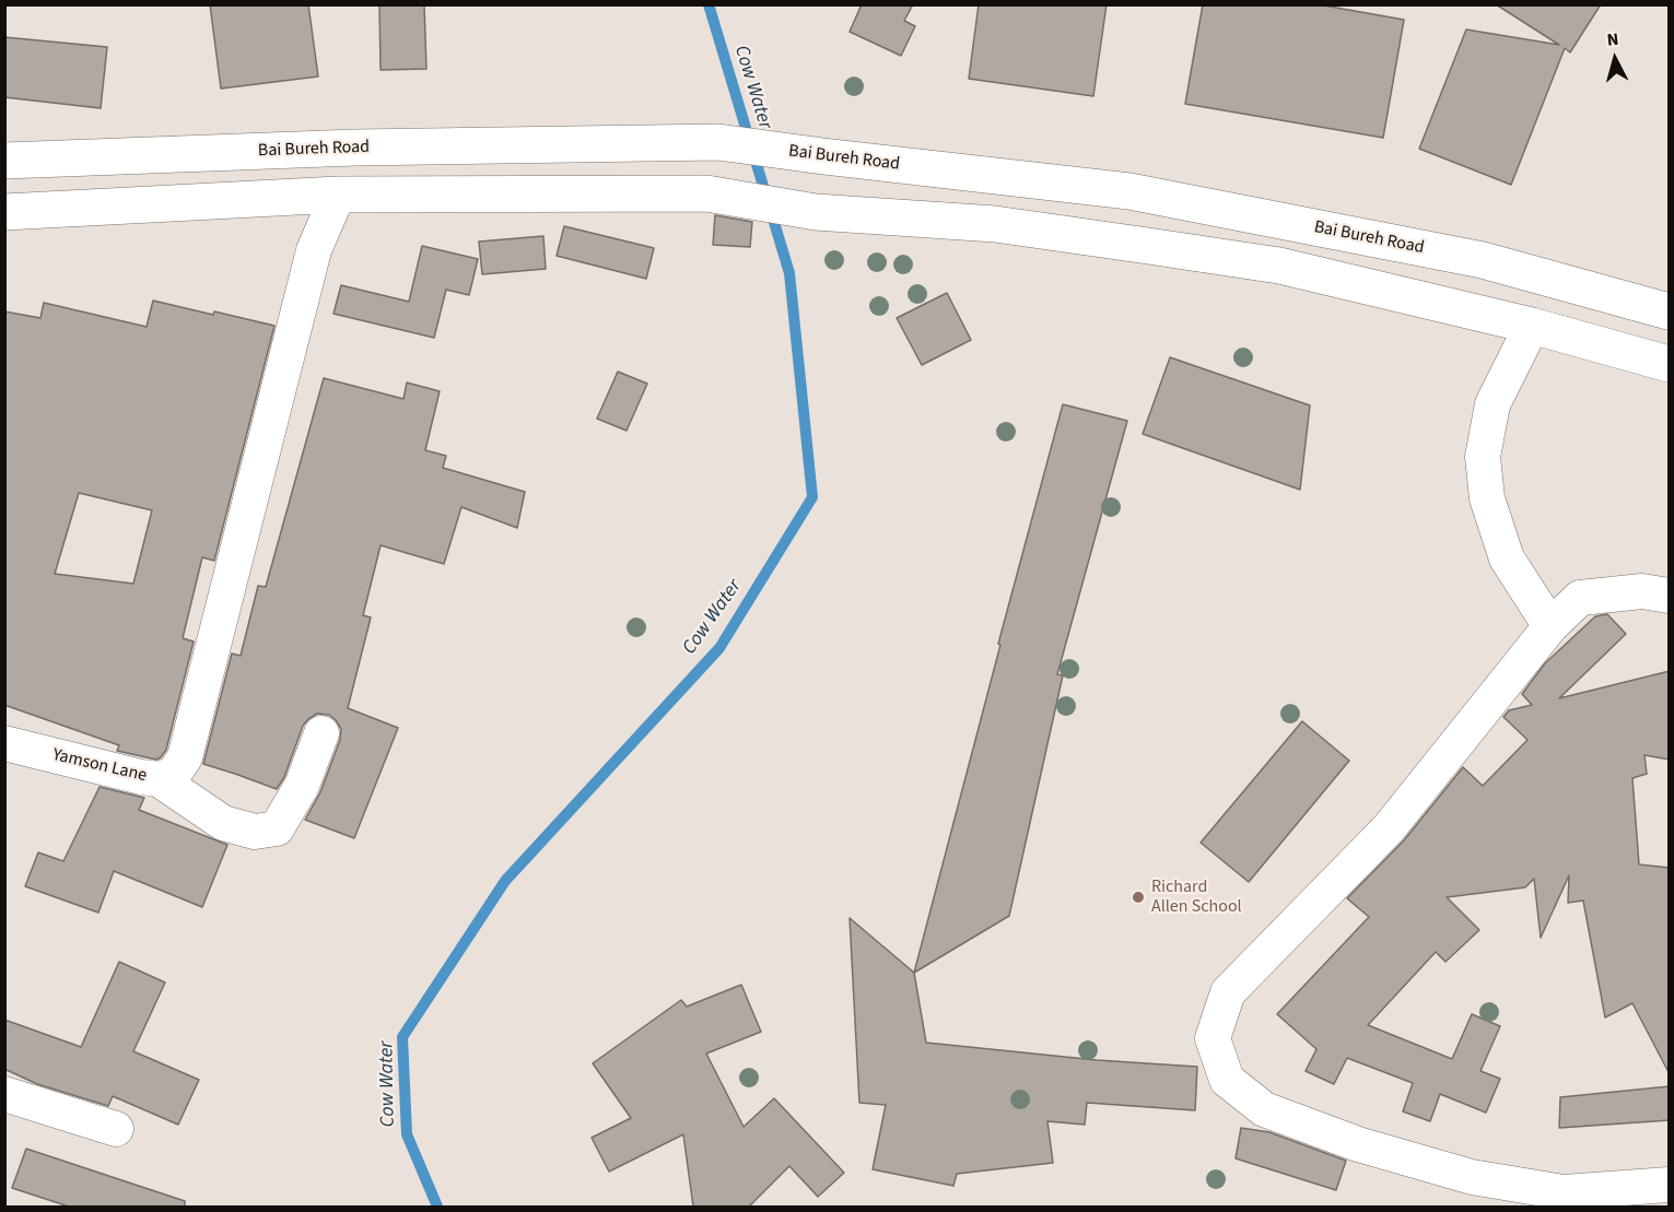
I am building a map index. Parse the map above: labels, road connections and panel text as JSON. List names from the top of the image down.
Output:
{
  "streets": {
    "highway": ["Bai Bureh Road"],
    "street": ["Yamson Lane"]
  },
  "water": ["Cow Water"],
  "places": ["Richard Allen School"],
  "north": "top"
}
